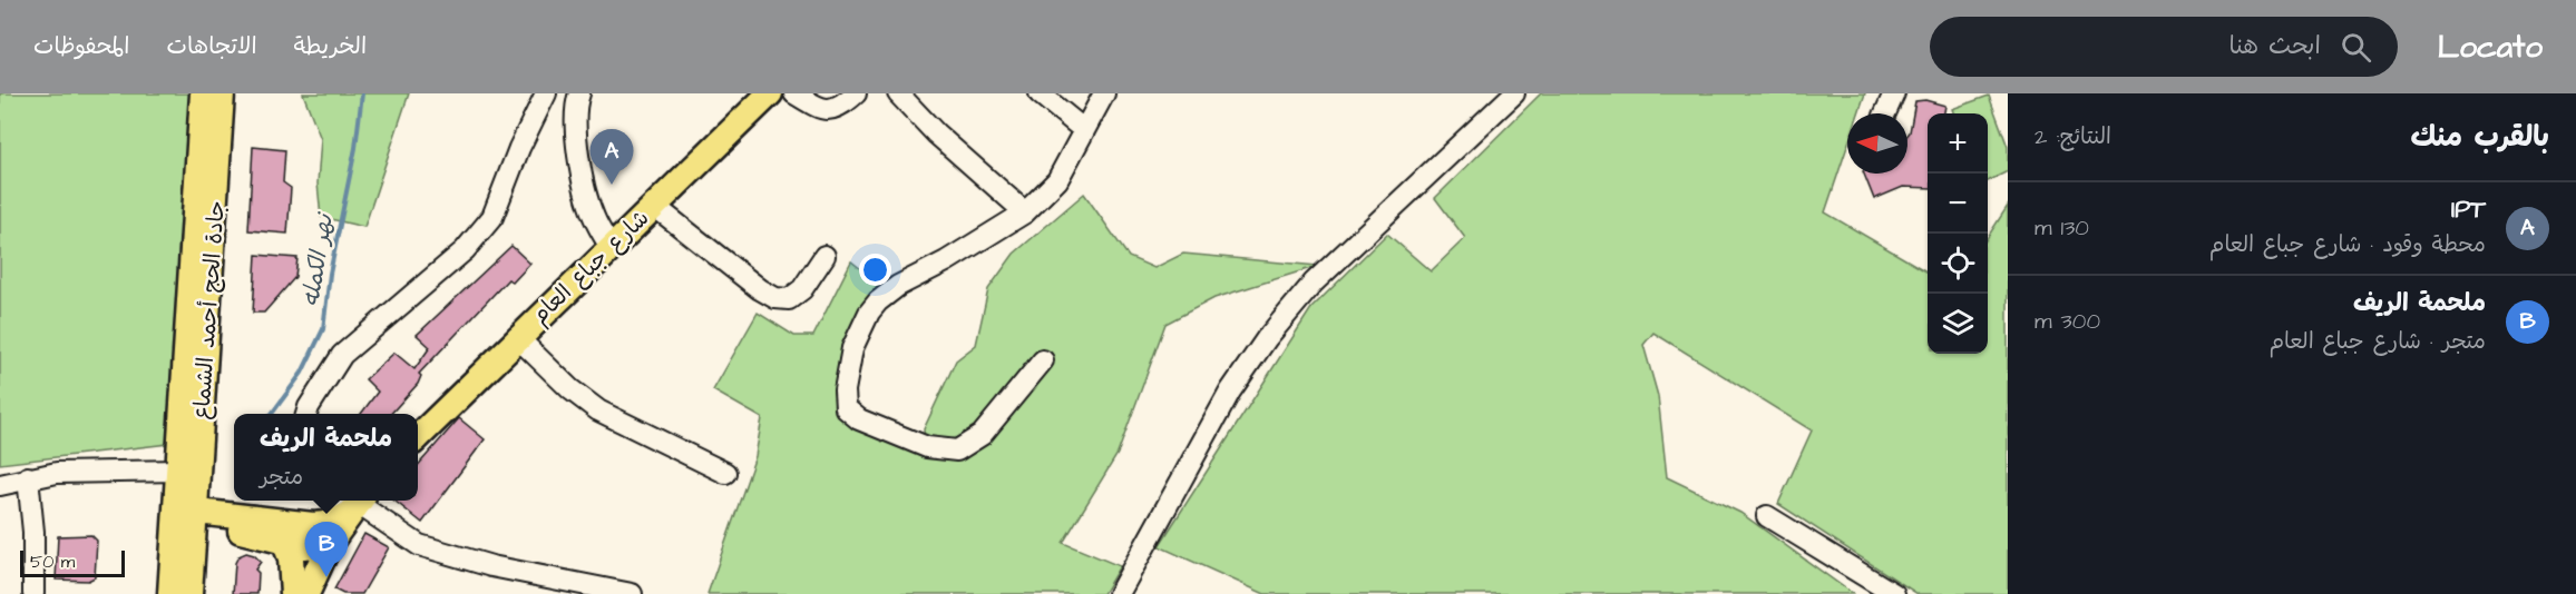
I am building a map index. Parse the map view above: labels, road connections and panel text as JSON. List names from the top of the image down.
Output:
{
  "streets": {
    "main road": ["شارع جباع العام", "جادة الحج أحمد الشماع"]
  },
  "water": ["نهر الكمله"],
  "scale_bar": "50 m",
  "north": "left",
  "page": {
    "header": "Locato",
    "search": "ابحث هنا",
    "nav": ["الخريطة", "الاتجاهات", "المحفوظات"],
    "heading": ["بالقرب منك", "النتائج: 2"],
    "map_buttons": ["+", "−"],
    "pins": ["A", "B"],
    "list": [
      {
        "mark": "A",
        "name": "IPT",
        "note": "محطة وقود · شارع جباع العام",
        "value": "130 m"
      },
      {
        "mark": "B",
        "name": "ملحمة الريف",
        "note": "متجر · شارع جباع العام",
        "value": "300 m"
      }
    ],
    "popup": ["ملحمة الريف", "متجر"],
    "scale": "50 m"
  }
}
